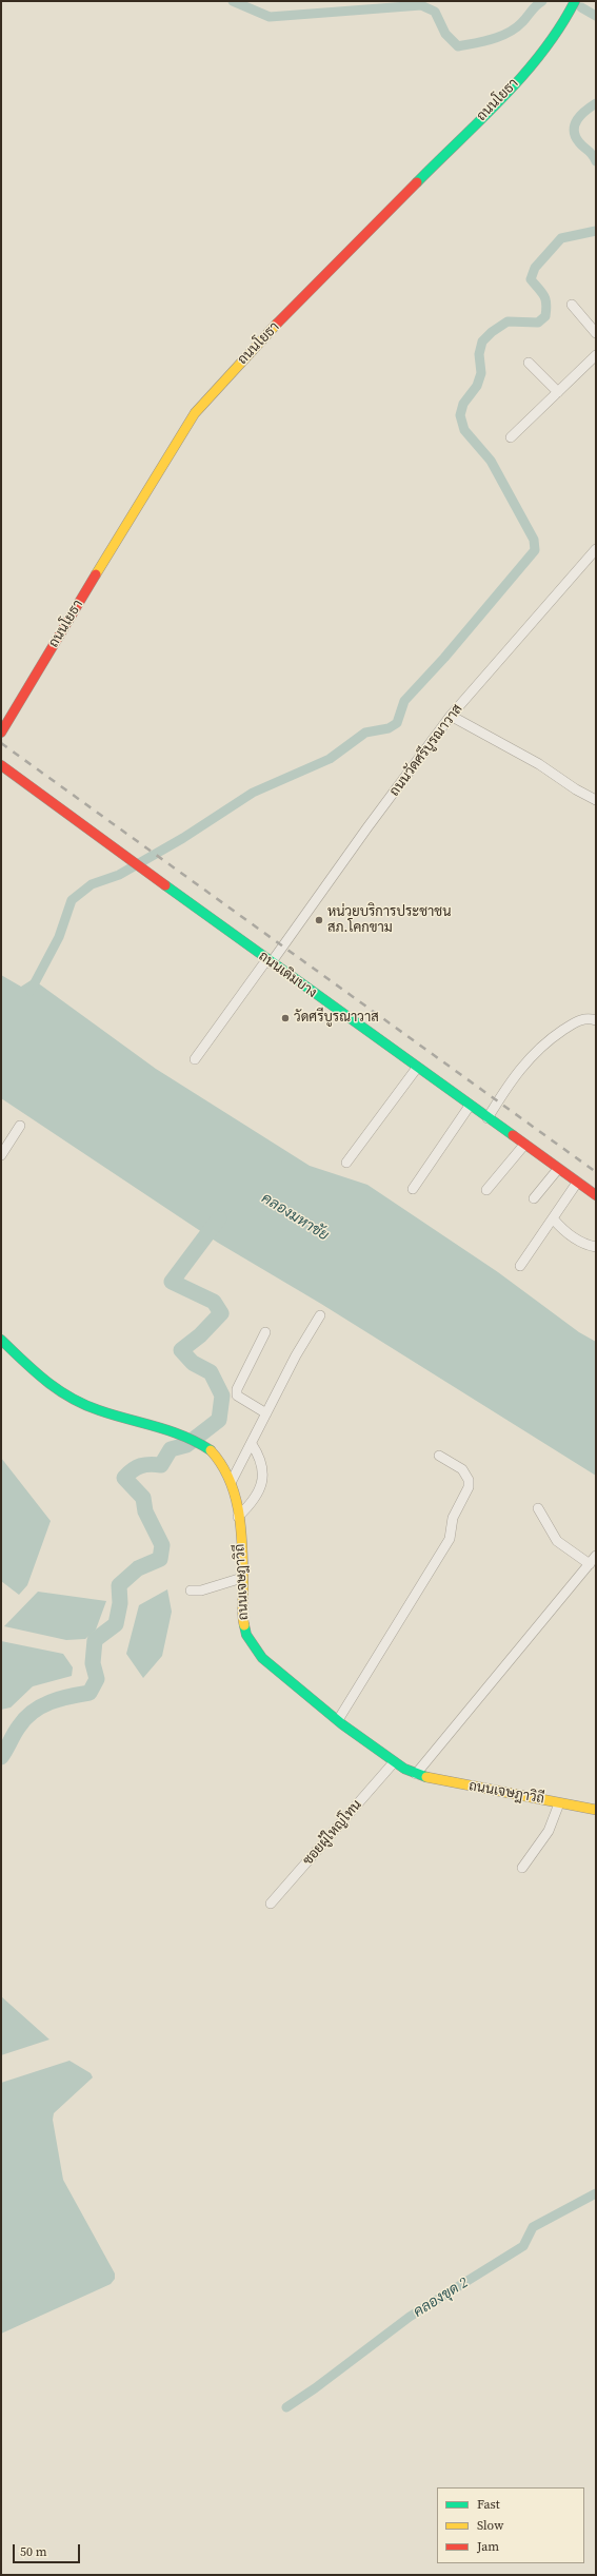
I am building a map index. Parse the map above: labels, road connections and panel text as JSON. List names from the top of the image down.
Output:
{
  "streets": {
    "street": [
      "ถนนโยธา",
      "ถนนวัดศรีบูรณาวาส",
      "ถนนเดิมบาง",
      "ถนนเจษฎาวิถี",
      "ซอยผู้ใหญ่โทน"
    ]
  },
  "crossings": [
    ["ถนนวัดศรีบูรณาวาส", "ถนนเดิมบาง"],
    ["ถนนเจษฎาวิถี", "ซอยผู้ใหญ่โทน"]
  ],
  "water": ["คลองมหาชัย", "คลองขุด 2"],
  "places": ["หน่วยบริการประชาชน สภ.โคกขาม", "วัดศรีบูรณาวาส"],
  "legend": ["Fast", "Slow", "Jam"],
  "scale_bar": "50 m"
}
